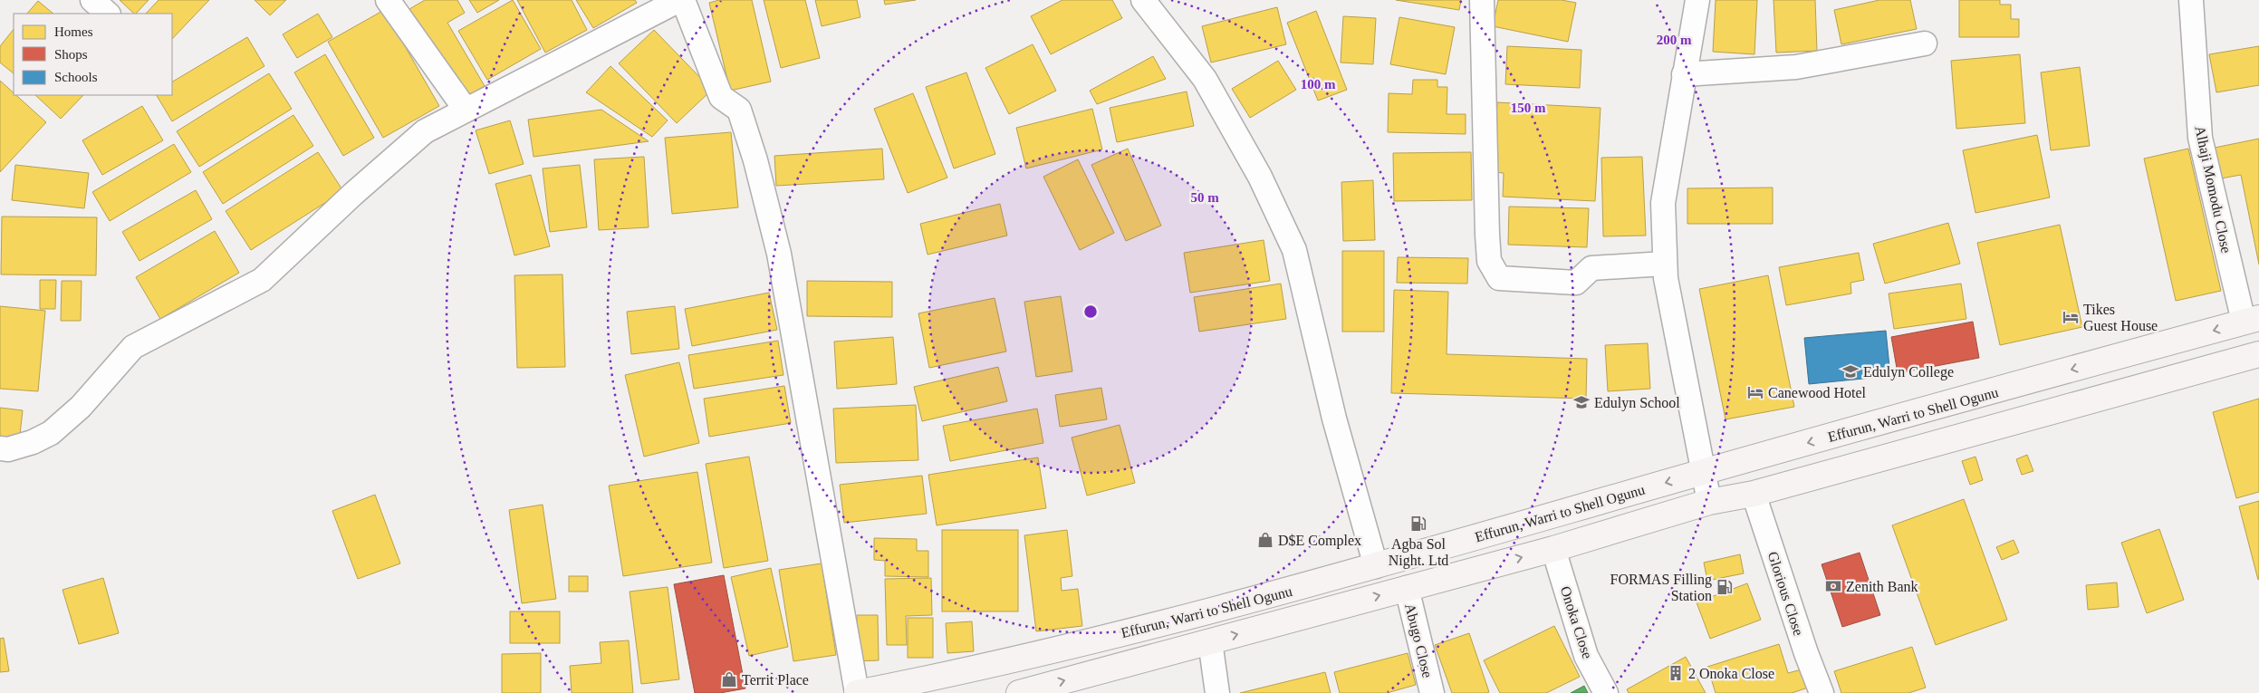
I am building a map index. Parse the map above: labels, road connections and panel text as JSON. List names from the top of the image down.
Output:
{
  "streets": {
    "main road": ["Effurun, Warri to Shell Ogunu"],
    "street": [
      "Alhaji Momodu Close",
      "Glorious Close",
      "Onoka Close",
      "Abugo Close"
    ]
  },
  "crossings": [
    ["Alhaji Momodu Close", "Effurun, Warri to Shell Ogunu"],
    ["Effurun, Warri to Shell Ogunu", "Glorious Close"],
    ["Effurun, Warri to Shell Ogunu", "Onoka Close"],
    ["Effurun, Warri to Shell Ogunu", "Abugo Close"]
  ],
  "places": {
    "hotel": ["Tikes Guest House", "Canewood Hotel"],
    "school or university": ["Edulyn College", "Edulyn School"],
    "fuel station": ["Agba Sol Night. Ltd", "FORMAS Filling Station"],
    "shop": ["D$E Complex", "Territ Place"],
    "bank": ["Zenith Bank"],
    "building": ["2 Onoka Close"]
  },
  "legend": ["Homes", "Shops", "Schools"],
  "rings": [
    "200 m",
    "100 m",
    "150 m",
    "50 m"
  ]
}
